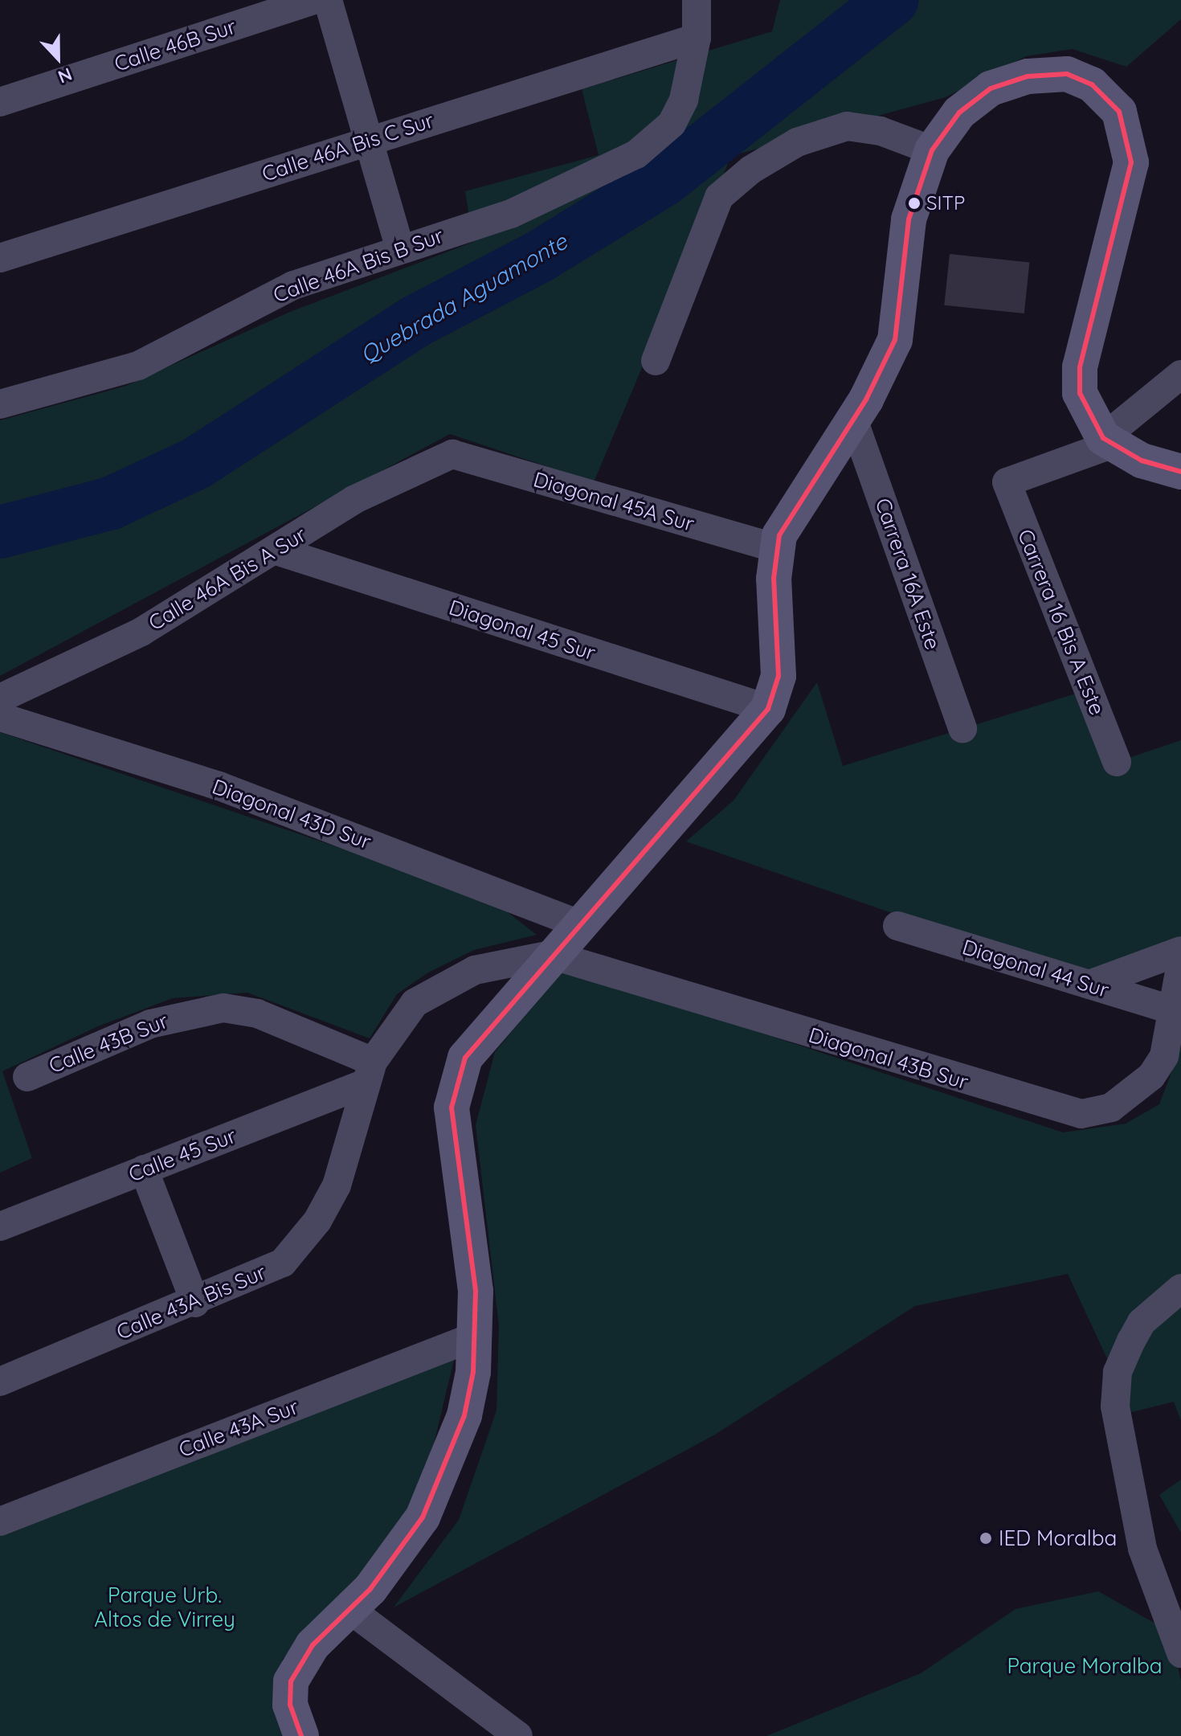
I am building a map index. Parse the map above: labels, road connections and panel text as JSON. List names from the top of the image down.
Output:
{
  "streets": {
    "street": [
      "Calle 46B Sur",
      "Calle 46A Bis C Sur",
      "Calle 46A Bis B Sur",
      "Diagonal 45A Sur",
      "Carrera 16A Este",
      "Calle 46A Bis A Sur",
      "Carrera 16 Bis A Este",
      "Diagonal 45 Sur",
      "Diagonal 43D Sur",
      "Diagonal 44 Sur",
      "Calle 43B Sur",
      "Diagonal 43B Sur",
      "Calle 45 Sur",
      "Calle 43A Bis Sur",
      "Calle 43A Sur"
    ]
  },
  "crossings": [
    ["Calle 46A Bis C Sur", "Calle 46A Bis B Sur"],
    ["Diagonal 45A Sur", "Calle 46A Bis A Sur"],
    ["Calle 46A Bis A Sur", "Diagonal 45 Sur"],
    ["Diagonal 44 Sur", "Diagonal 43B Sur"],
    ["Calle 43B Sur", "Calle 45 Sur"],
    ["Calle 43B Sur", "Calle 43A Bis Sur"],
    ["Calle 45 Sur", "Calle 43A Bis Sur"]
  ],
  "water": ["Quebrada Aguamonte"],
  "parks": ["Parque Urb. Altos de Virrey", "Parque Moralba"],
  "places": ["SITP", "IED Moralba"],
  "north": "bottom"
}
